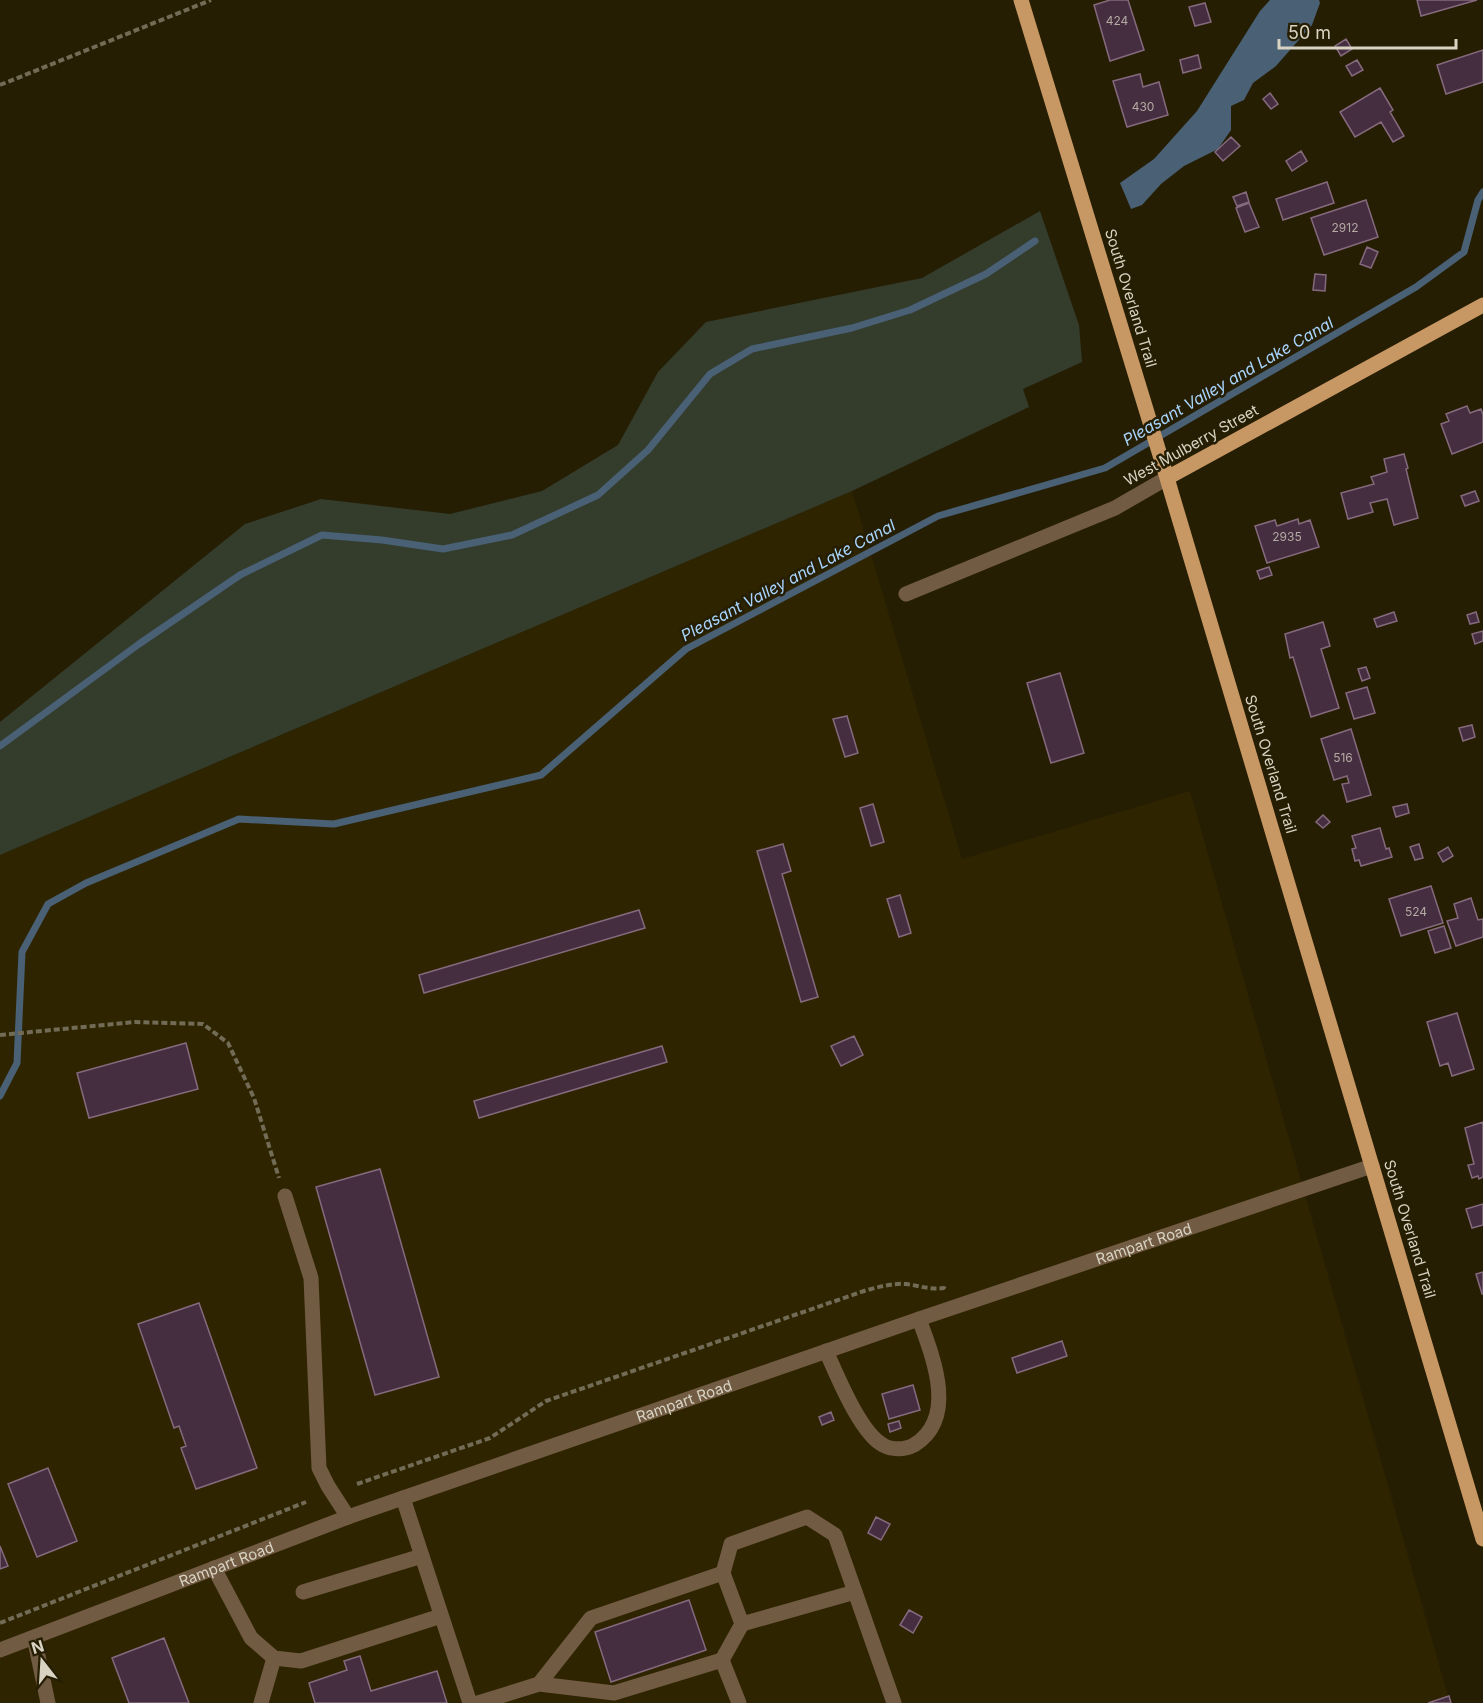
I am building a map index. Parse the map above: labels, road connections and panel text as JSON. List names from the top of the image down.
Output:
{
  "streets": {
    "main road": ["South Overland Trail", "West Mulberry Street"],
    "street": ["Rampart Road"]
  },
  "crossings": [
    ["South Overland Trail", "West Mulberry Street"],
    ["South Overland Trail", "Rampart Road"]
  ],
  "water": ["Pleasant Valley and Lake Canal"],
  "house_numbers": [
    "424",
    "430",
    "2912",
    "2935",
    "516",
    "524"
  ],
  "scale_bar": "50 m",
  "north": "top"
}
